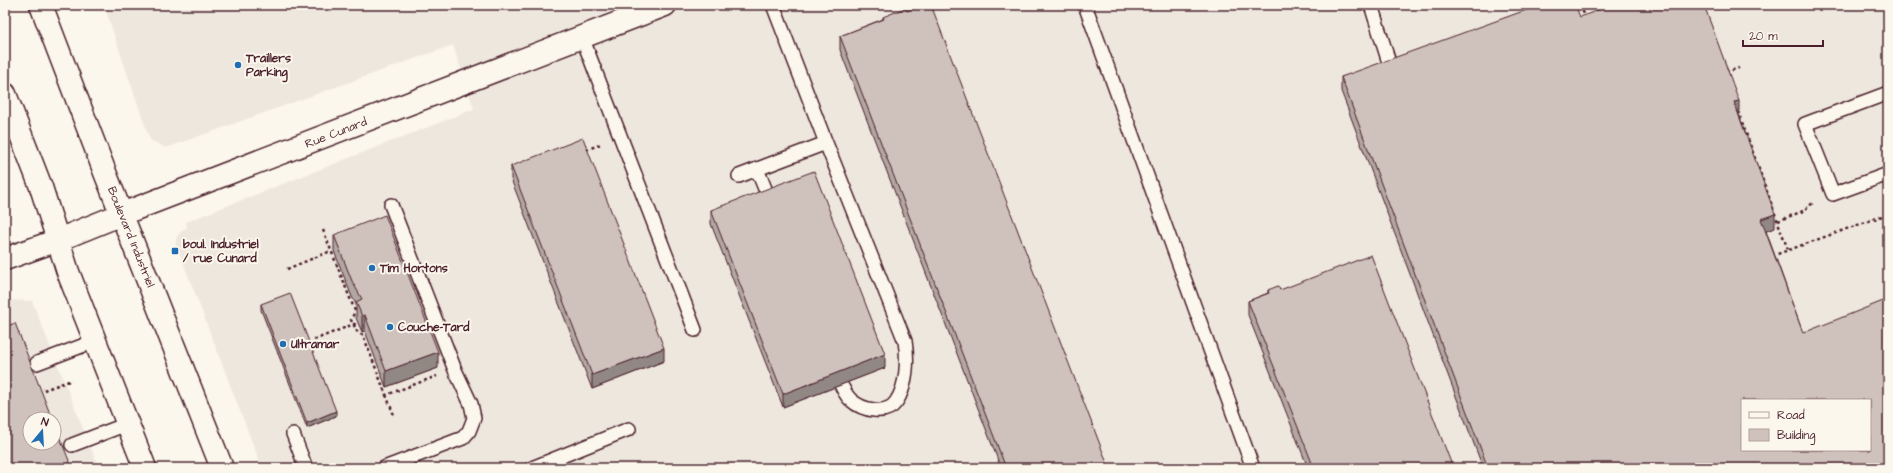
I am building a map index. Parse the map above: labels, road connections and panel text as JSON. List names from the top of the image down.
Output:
{
  "streets": {
    "street": ["Rue Cunard", "Boulevard Industriel"]
  },
  "crossings": [
    ["Rue Cunard", "Boulevard Industriel"]
  ],
  "places": {
    "other": [
      "Traillers Parking",
      "Tim Hortons",
      "Couche-Tard",
      "Ultramar"
    ],
    "transit": ["boul. Industriel / rue Cunard"]
  },
  "legend": ["Road", "Building"],
  "scale_bar": "20 m",
  "north": "top"
}
